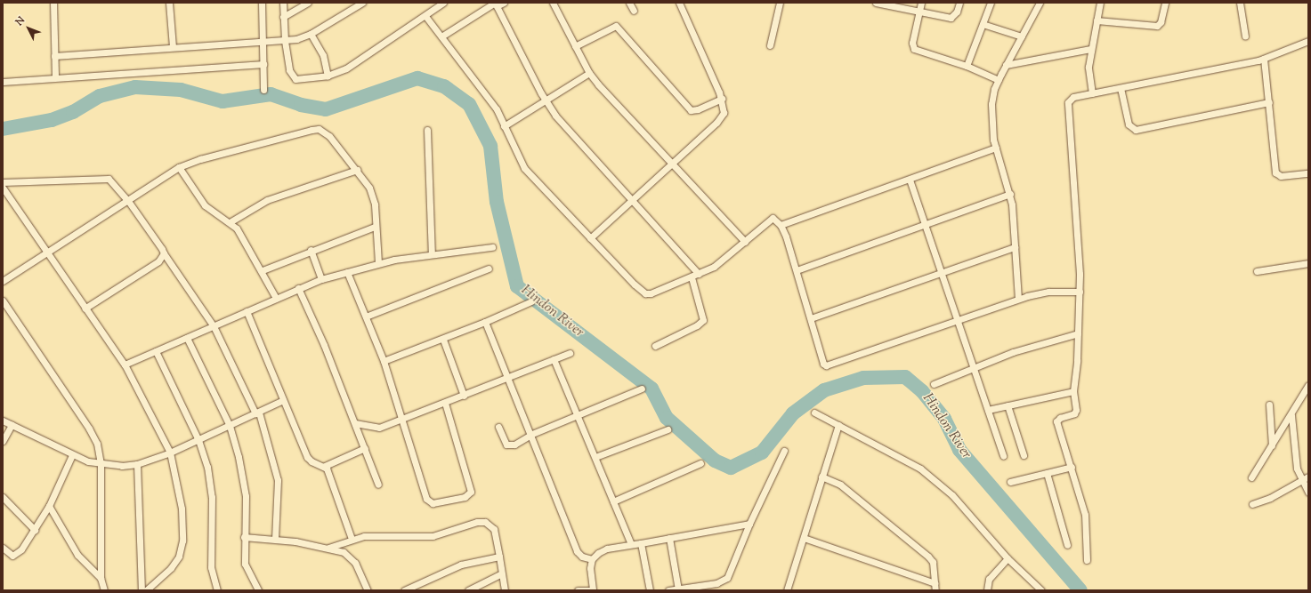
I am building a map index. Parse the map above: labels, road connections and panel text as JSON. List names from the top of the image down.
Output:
{
  "water": ["Hindon River"],
  "north": "top left"
}
